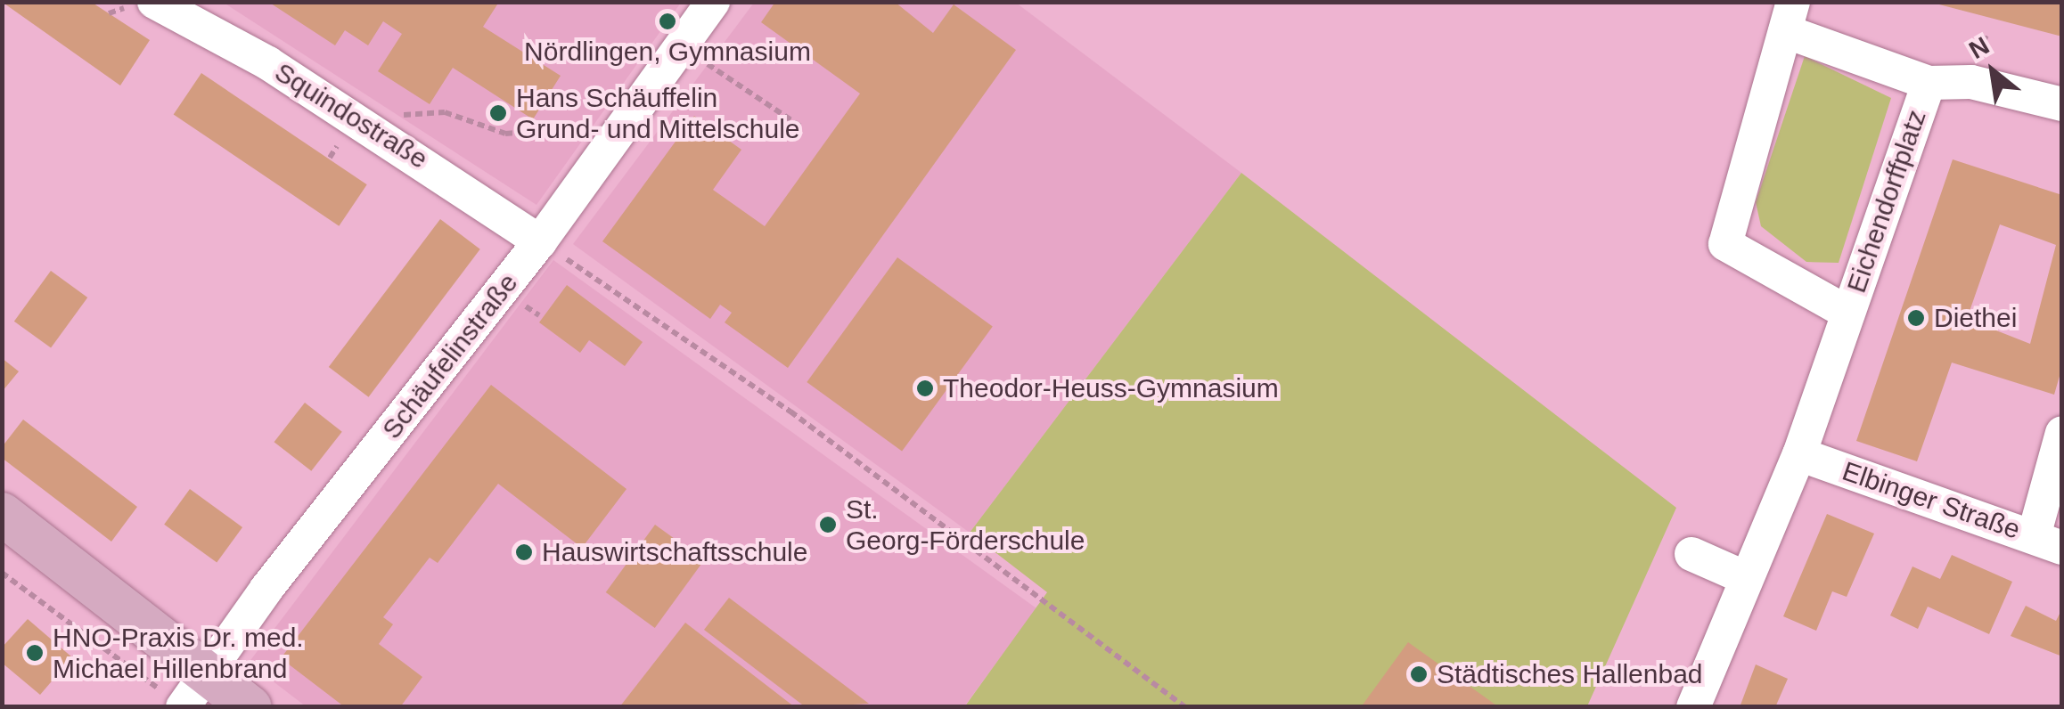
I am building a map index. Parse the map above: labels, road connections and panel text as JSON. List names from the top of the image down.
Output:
{
  "streets": {
    "street": [
      "Squindostraße",
      "Eichendorffplatz",
      "Schäufelinstraße",
      "Elbinger Straße"
    ]
  },
  "crossings": [
    ["Squindostraße", "Schäufelinstraße"],
    ["Eichendorffplatz", "Elbinger Straße"]
  ],
  "places": [
    "Nördlingen, Gymnasium",
    "Hans Schäuffelin Grund- und Mittelschule",
    "Diethei",
    "Theodor-Heuss-Gymnasium",
    "St. Georg-Förderschule",
    "Hauswirtschaftsschule",
    "HNO-Praxis Dr. med. Michael Hillenbrand",
    "Städtisches Hallenbad"
  ],
  "north": "top left"
}
